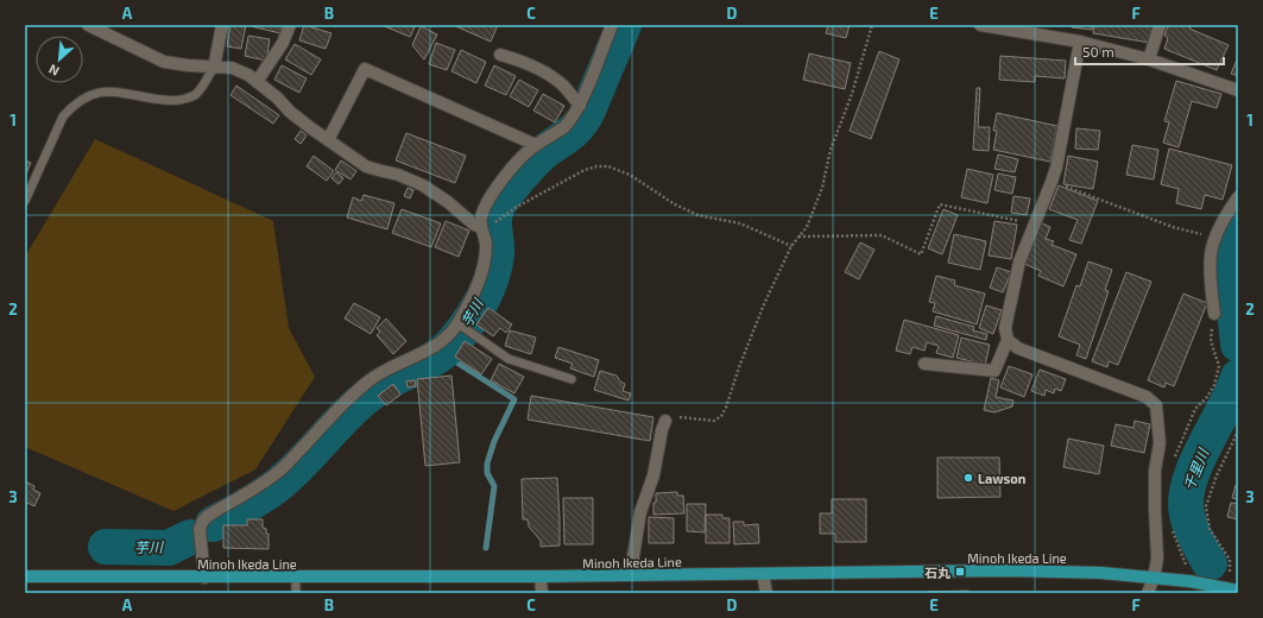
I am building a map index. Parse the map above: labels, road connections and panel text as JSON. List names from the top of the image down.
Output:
{
  "streets": {
    "main road": ["Minoh Ikeda Line"]
  },
  "water": ["芋川", "千里川"],
  "places": {
    "other": ["Lawson"],
    "transit": ["石丸"]
  },
  "scale_bar": "50 m",
  "north": "bottom left",
  "grid": {
    "columns": [
      "A",
      "B",
      "C",
      "D",
      "E",
      "F"
    ],
    "rows": ["1", "2", "3"]
  }
}
